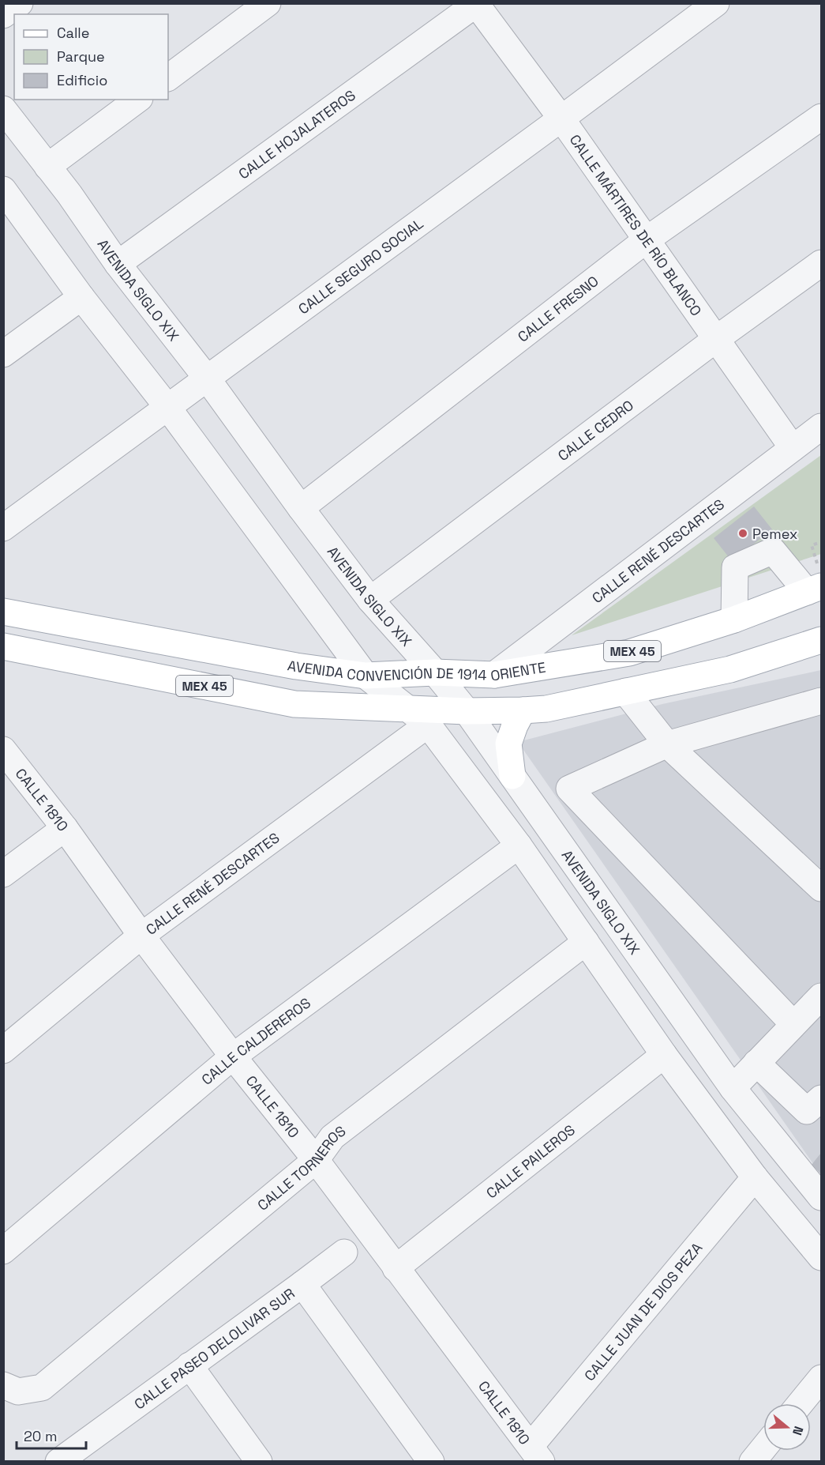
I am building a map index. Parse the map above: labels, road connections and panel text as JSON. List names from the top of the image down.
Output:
{
  "streets": {
    "main road": ["MEX 45", "AVENIDA CONVENCIÓN DE 1914 ORIENTE"],
    "street": [
      "CALLE HOJALATEROS",
      "CALLE MÁRTIRES DE RÍO BLANCO",
      "CALLE SEGURO SOCIAL",
      "AVENIDA SIGLO XIX",
      "CALLE FRESNO",
      "CALLE CEDRO",
      "CALLE RENÉ DESCARTES",
      "CALLE 1810",
      "CALLE CALDEREROS",
      "CALLE PAILEROS",
      "CALLE TORNEROS",
      "CALLE JUAN DE DIOS PEZA",
      "CALLE PASEO DELOLIVAR SUR"
    ]
  },
  "crossings": [
    ["CALLE HOJALATEROS", "CALLE MÁRTIRES DE RÍO BLANCO"],
    ["CALLE HOJALATEROS", "AVENIDA SIGLO XIX"],
    ["CALLE MÁRTIRES DE RÍO BLANCO", "CALLE SEGURO SOCIAL"],
    ["CALLE MÁRTIRES DE RÍO BLANCO", "CALLE FRESNO"],
    ["CALLE MÁRTIRES DE RÍO BLANCO", "CALLE CEDRO"],
    ["CALLE MÁRTIRES DE RÍO BLANCO", "CALLE RENÉ DESCARTES"],
    ["CALLE SEGURO SOCIAL", "AVENIDA SIGLO XIX"],
    ["AVENIDA SIGLO XIX", "CALLE FRESNO"],
    ["AVENIDA SIGLO XIX", "CALLE CEDRO"],
    ["AVENIDA SIGLO XIX", "MEX 45"],
    ["AVENIDA SIGLO XIX", "AVENIDA CONVENCIÓN DE 1914 ORIENTE"],
    ["CALLE RENÉ DESCARTES", "AVENIDA CONVENCIÓN DE 1914 ORIENTE"],
    ["CALLE RENÉ DESCARTES", "CALLE 1810"],
    ["CALLE 1810", "CALLE CALDEREROS"],
    ["CALLE 1810", "CALLE PAILEROS"],
    ["CALLE 1810", "CALLE TORNEROS"],
    ["CALLE 1810", "CALLE JUAN DE DIOS PEZA"]
  ],
  "places": ["Pemex"],
  "legend": ["Calle", "Parque", "Edificio"],
  "scale_bar": "20 m",
  "north": "right"
}
